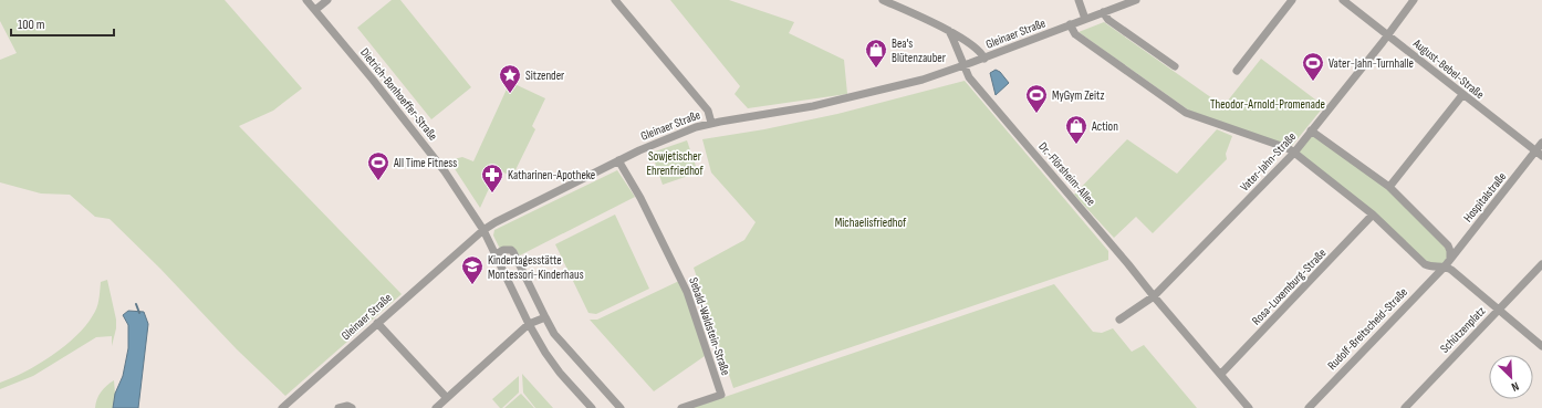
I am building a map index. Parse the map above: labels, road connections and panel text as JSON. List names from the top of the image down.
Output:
{
  "streets": {
    "street": [
      "Gleinaer Straße",
      "August-Bebel-Straße",
      "Dietrich-Bonhoeffer-Straße",
      "Vater-Jahn-Straße",
      "Dr.-Flörsheim-Allee",
      "Hospitalstraße",
      "Rosa-Luxemburg-Straße",
      "Sebald-Waldstein-Straße",
      "Rudolf-Breitscheid-Straße",
      "Schützenplatz"
    ]
  },
  "crossings": [
    ["Gleinaer Straße", "Dietrich-Bonhoeffer-Straße"],
    ["Gleinaer Straße", "Dr.-Flörsheim-Allee"],
    ["Gleinaer Straße", "Sebald-Waldstein-Straße"],
    ["August-Bebel-Straße", "Vater-Jahn-Straße"],
    ["August-Bebel-Straße", "Hospitalstraße"],
    ["Vater-Jahn-Straße", "Dr.-Flörsheim-Allee"],
    ["Dr.-Flörsheim-Allee", "Rosa-Luxemburg-Straße"],
    ["Hospitalstraße", "Rudolf-Breitscheid-Straße"]
  ],
  "parks": ["Theodor-Arnold-Promenade", "Sowjetischer Ehrenfriedhof", "Michaelisfriedhof"],
  "places": {
    "shop": ["Bea's Blütenzauber", "Action"],
    "sports": ["Vater-Jahn-Turnhalle", "MyGym Zeitz", "All Time Fitness"],
    "place": ["Sitzender"],
    "pharmacy": ["Katharinen-Apotheke"],
    "school or university": ["Kindertagesstätte Montessori-Kinderhaus"]
  },
  "scale_bar": "100 m",
  "north": "bottom right"
}
